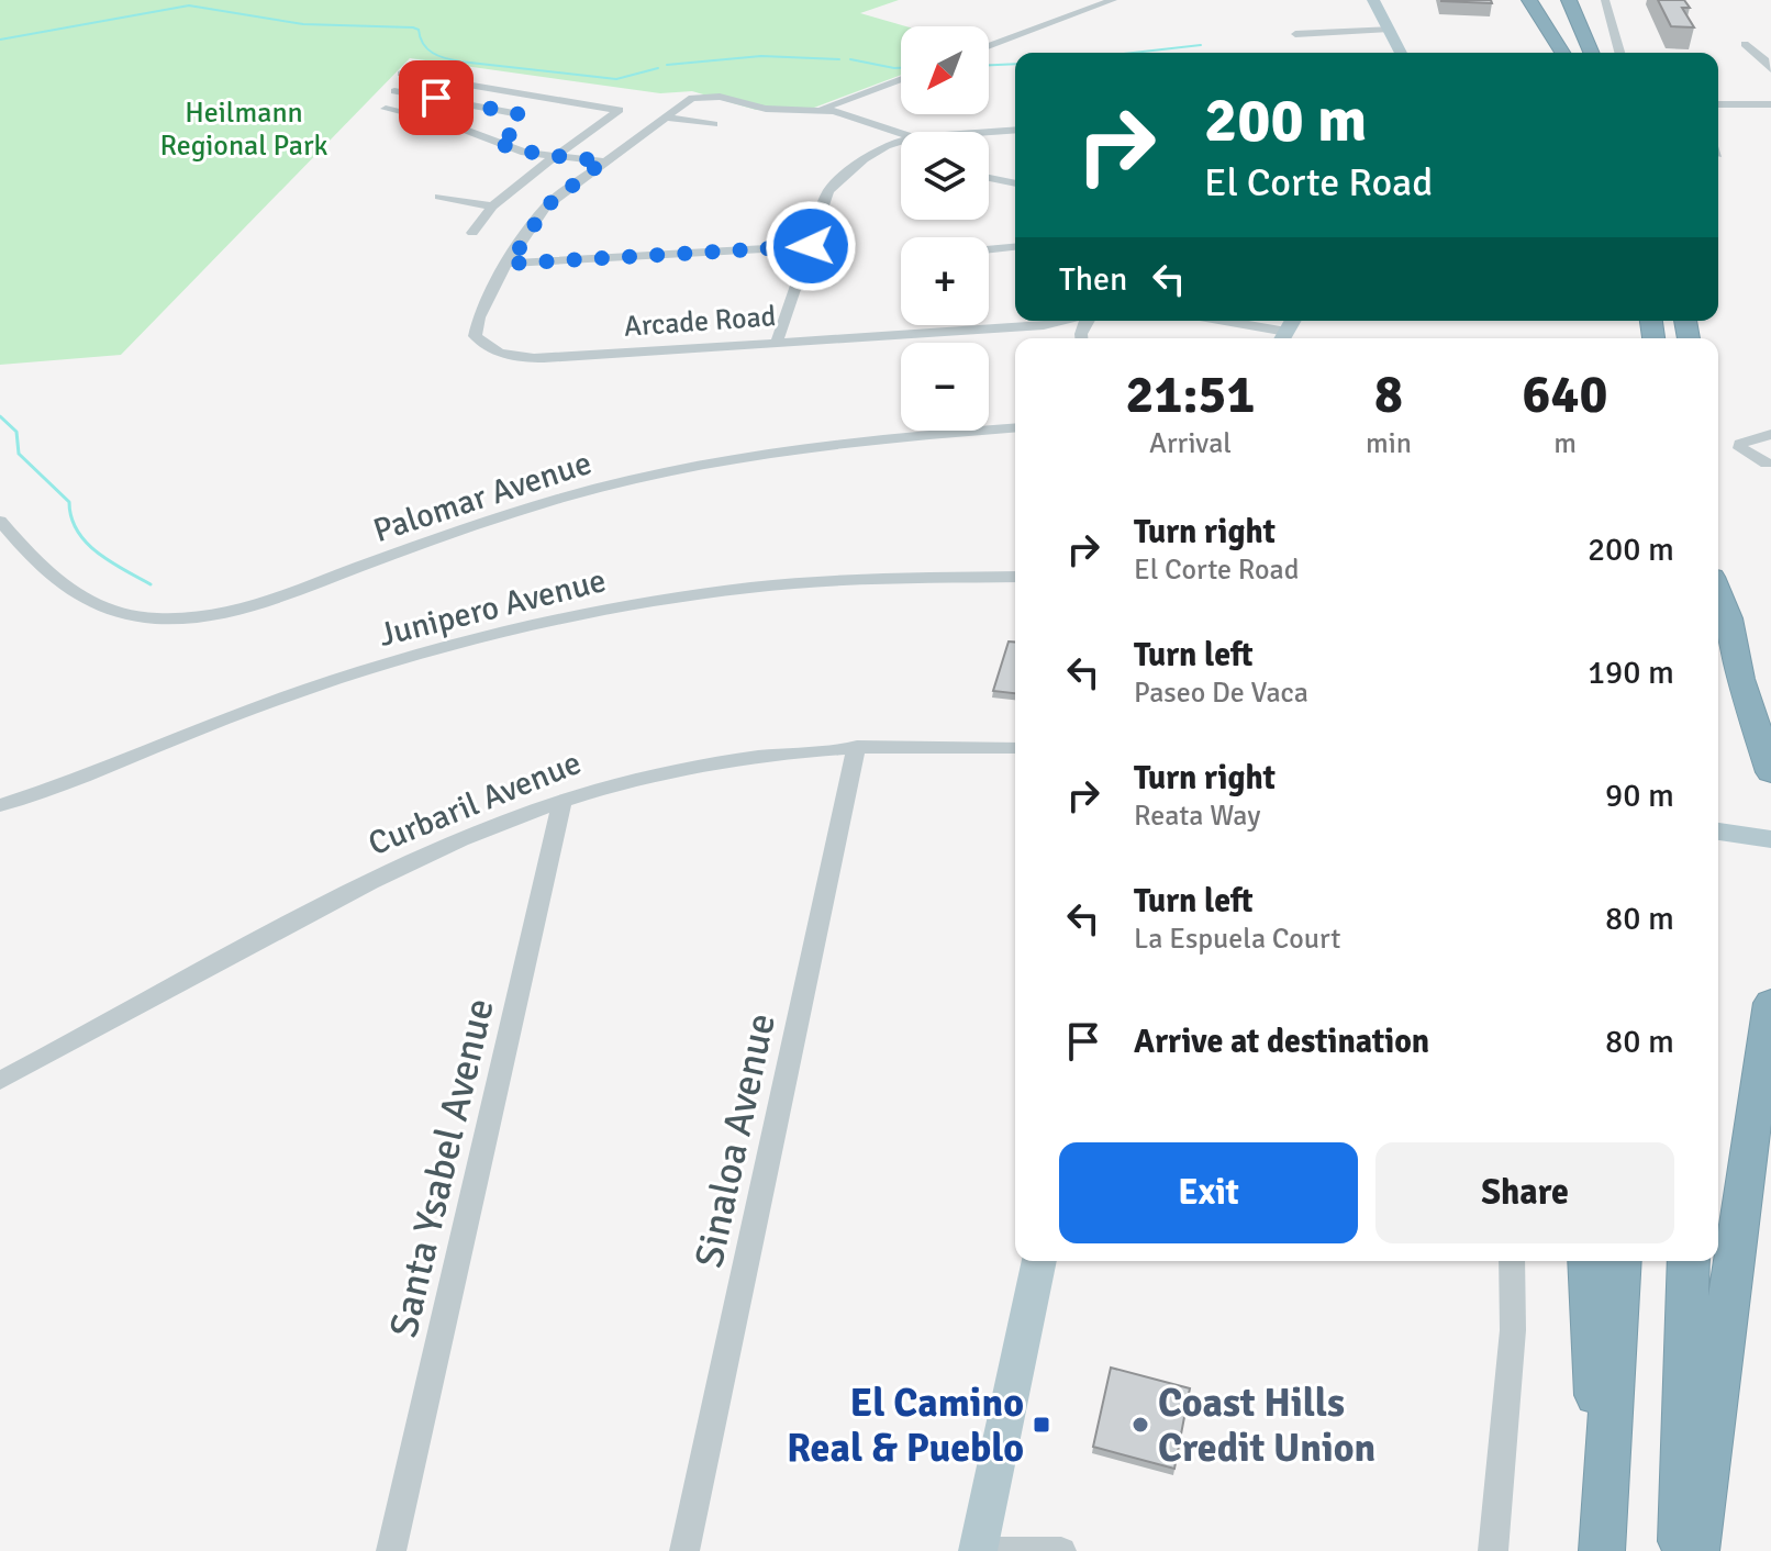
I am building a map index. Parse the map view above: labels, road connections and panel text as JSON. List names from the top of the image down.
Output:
{
  "streets": {
    "street": [
      "Arcade Road",
      "Palomar Avenue",
      "Junipero Avenue",
      "Curbaril Avenue",
      "Sinaloa Avenue",
      "Santa Ysabel Avenue"
    ]
  },
  "crossings": [
    ["Curbaril Avenue", "Sinaloa Avenue"],
    ["Curbaril Avenue", "Santa Ysabel Avenue"]
  ],
  "parks": ["Heilmann Regional Park"],
  "places": {
    "transit": ["El Camino Real & Pueblo"],
    "other": ["Coast Hills Credit Union"]
  },
  "north": "bottom left",
  "page": {
    "map_buttons": ["+", "−"],
    "turn": ["200 m", "El Corte Road"],
    "then": "Then",
    "eta": [
      "21:51",
      "Arrival",
      "8",
      "min",
      "640",
      "m"
    ],
    "list": [
      {
        "name": "Turn right",
        "note": "El Corte Road",
        "value": "200 m"
      },
      {
        "name": "Turn left",
        "note": "Paseo De Vaca",
        "value": "190 m"
      },
      {
        "name": "Turn right",
        "note": "Reata Way",
        "value": "90 m"
      },
      {
        "name": "Turn left",
        "note": "La Espuela Court",
        "value": "80 m"
      },
      {
        "name": "Arrive at destination",
        "value": "80 m"
      }
    ],
    "buttons": ["Exit", "Share"]
  }
}
